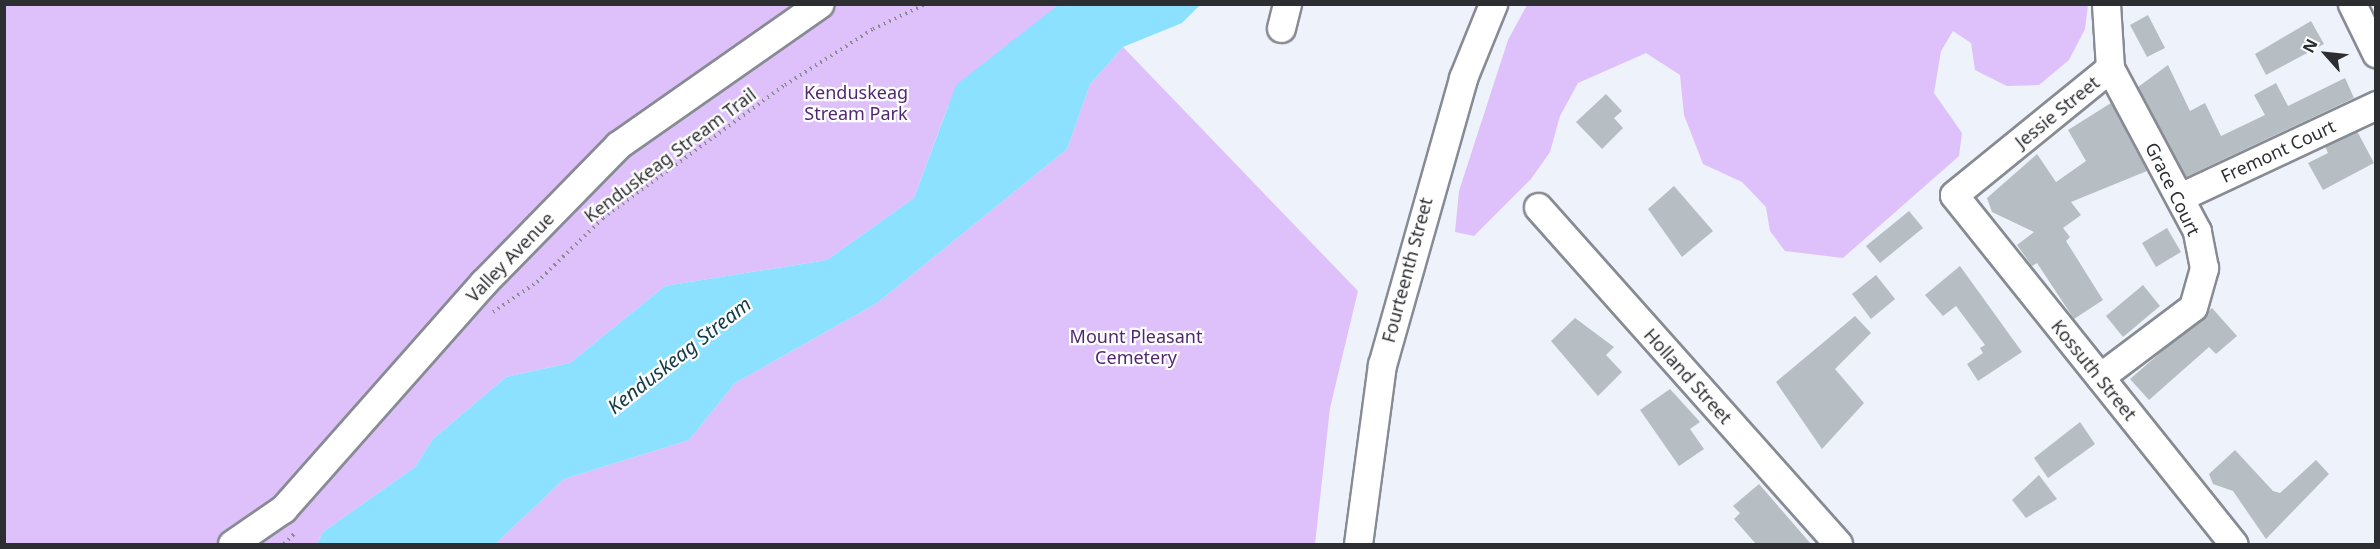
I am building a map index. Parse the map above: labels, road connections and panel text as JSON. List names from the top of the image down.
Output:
{
  "streets": {
    "street": [
      "Jessie Street",
      "Fremont Court",
      "Grace Court",
      "Valley Avenue",
      "Fourteenth Street",
      "Kossuth Street",
      "Holland Street"
    ],
    "path": ["Kenduskeag Stream Trail"]
  },
  "crossings": [
    ["Jessie Street", "Grace Court"],
    ["Jessie Street", "Kossuth Street"],
    ["Fremont Court", "Grace Court"],
    ["Grace Court", "Kossuth Street"]
  ],
  "water": ["Kenduskeag Stream"],
  "parks": ["Kenduskeag Stream Park", "Mount Pleasant Cemetery"],
  "north": "top left"
}
